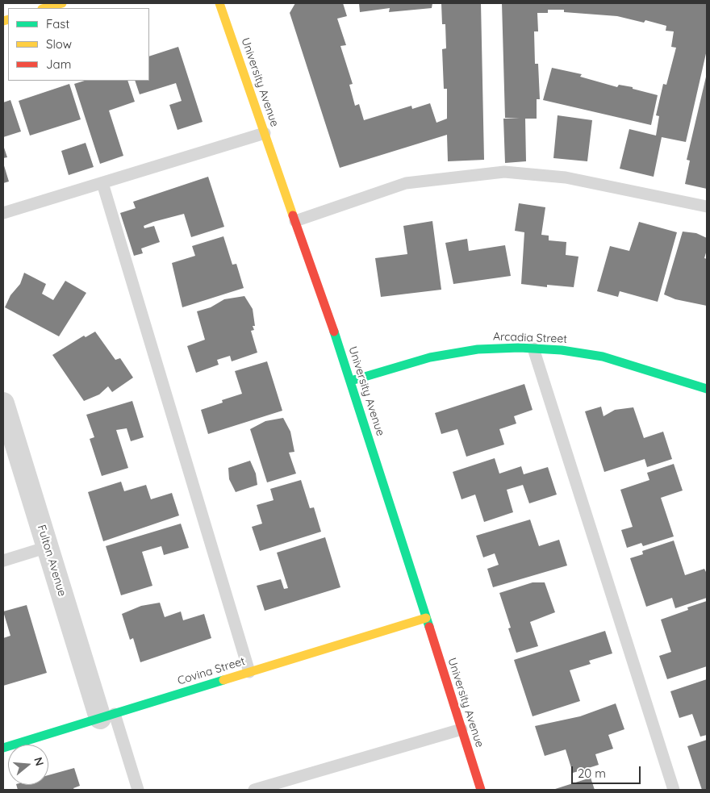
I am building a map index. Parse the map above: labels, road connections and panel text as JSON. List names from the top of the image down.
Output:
{
  "streets": {
    "street": [
      "University Avenue",
      "Arcadia Street",
      "Fulton Avenue",
      "Covina Street"
    ]
  },
  "crossings": [
    ["University Avenue", "Arcadia Street"],
    ["University Avenue", "Covina Street"],
    ["Fulton Avenue", "Covina Street"]
  ],
  "legend": ["Fast", "Slow", "Jam"],
  "scale_bar": "20 m",
  "north": "right"
}
